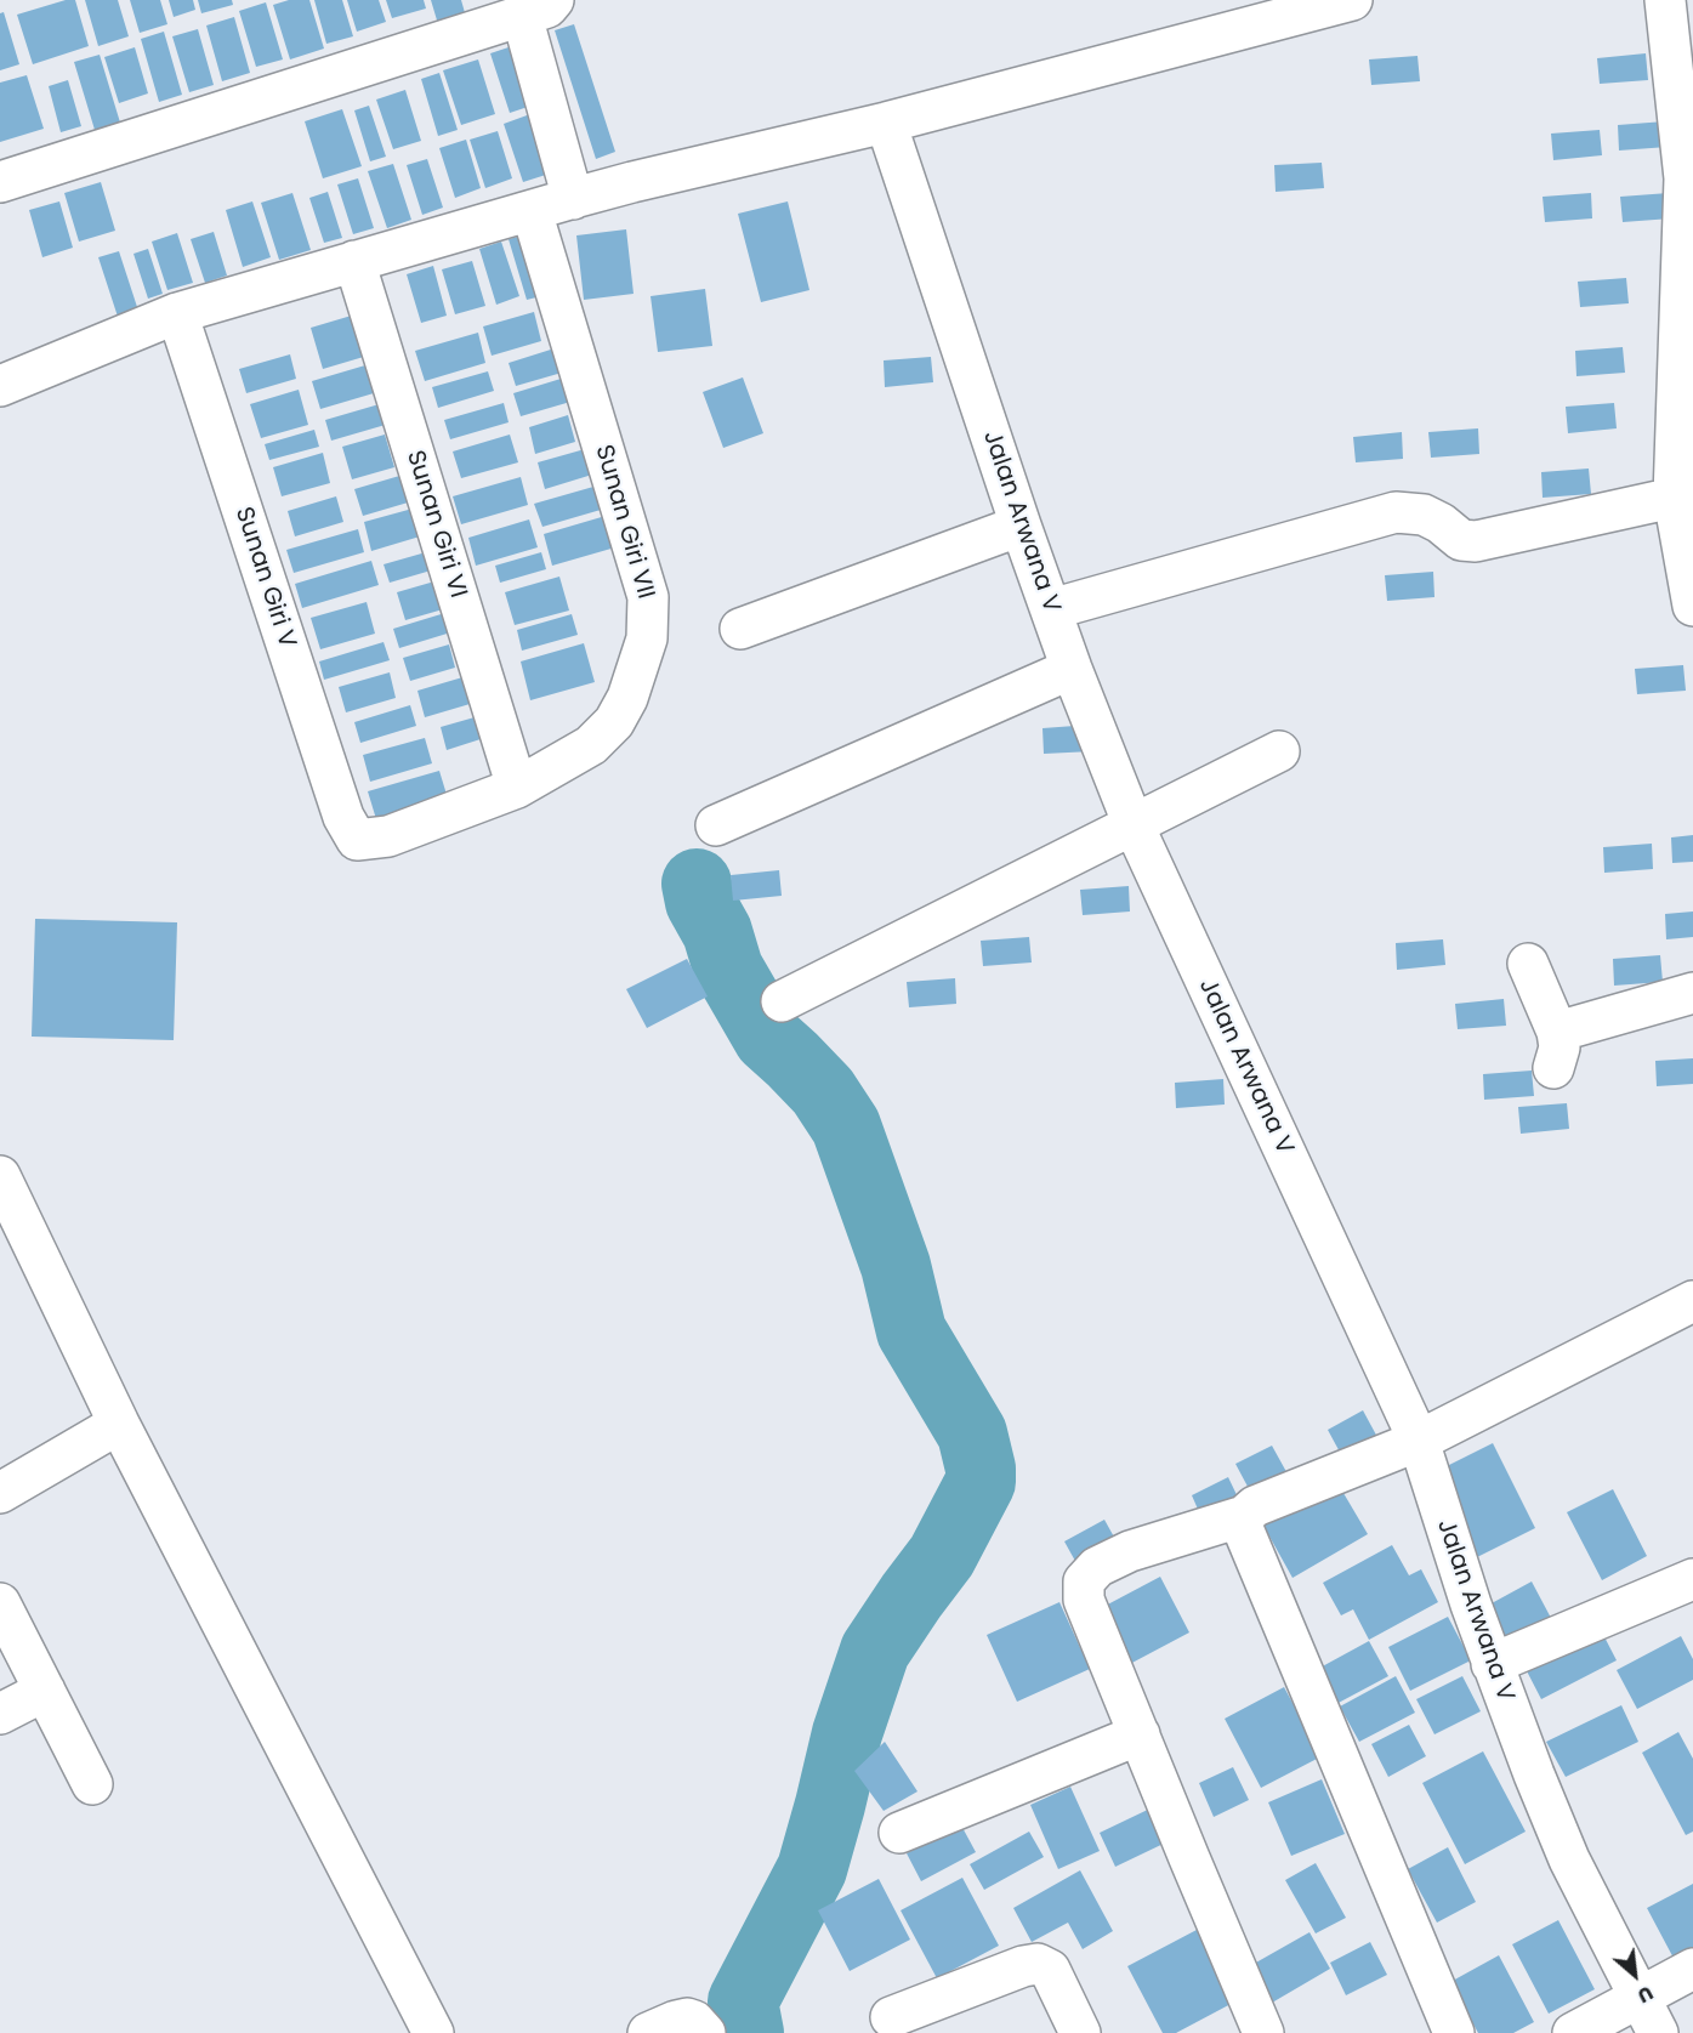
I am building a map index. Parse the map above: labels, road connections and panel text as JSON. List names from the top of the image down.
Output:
{
  "streets": {
    "street": [
      "Sunan Giri VII",
      "Jalan Arwana V",
      "Sunan Giri VI",
      "Sunan Giri V"
    ]
  },
  "crossings": [
    ["Sunan Giri VII", "Sunan Giri VI"],
    ["Sunan Giri VII", "Sunan Giri V"]
  ],
  "north": "bottom right"
}
